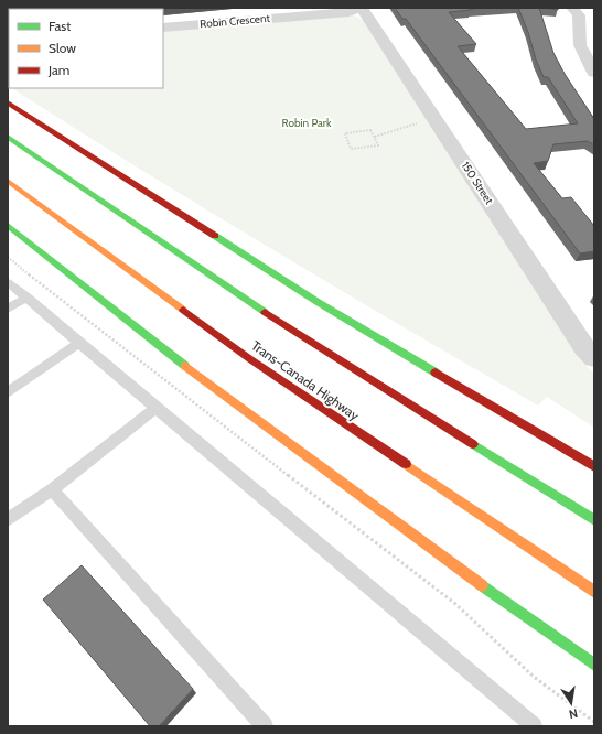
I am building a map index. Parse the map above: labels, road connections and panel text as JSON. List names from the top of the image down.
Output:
{
  "streets": {
    "highway": ["Trans-Canada Highway"],
    "street": ["Robin Crescent", "150 Street"]
  },
  "crossings": [
    ["Robin Crescent", "150 Street"]
  ],
  "parks": ["Robin Park"],
  "legend": ["Fast", "Slow", "Jam"],
  "north": "bottom"
}
